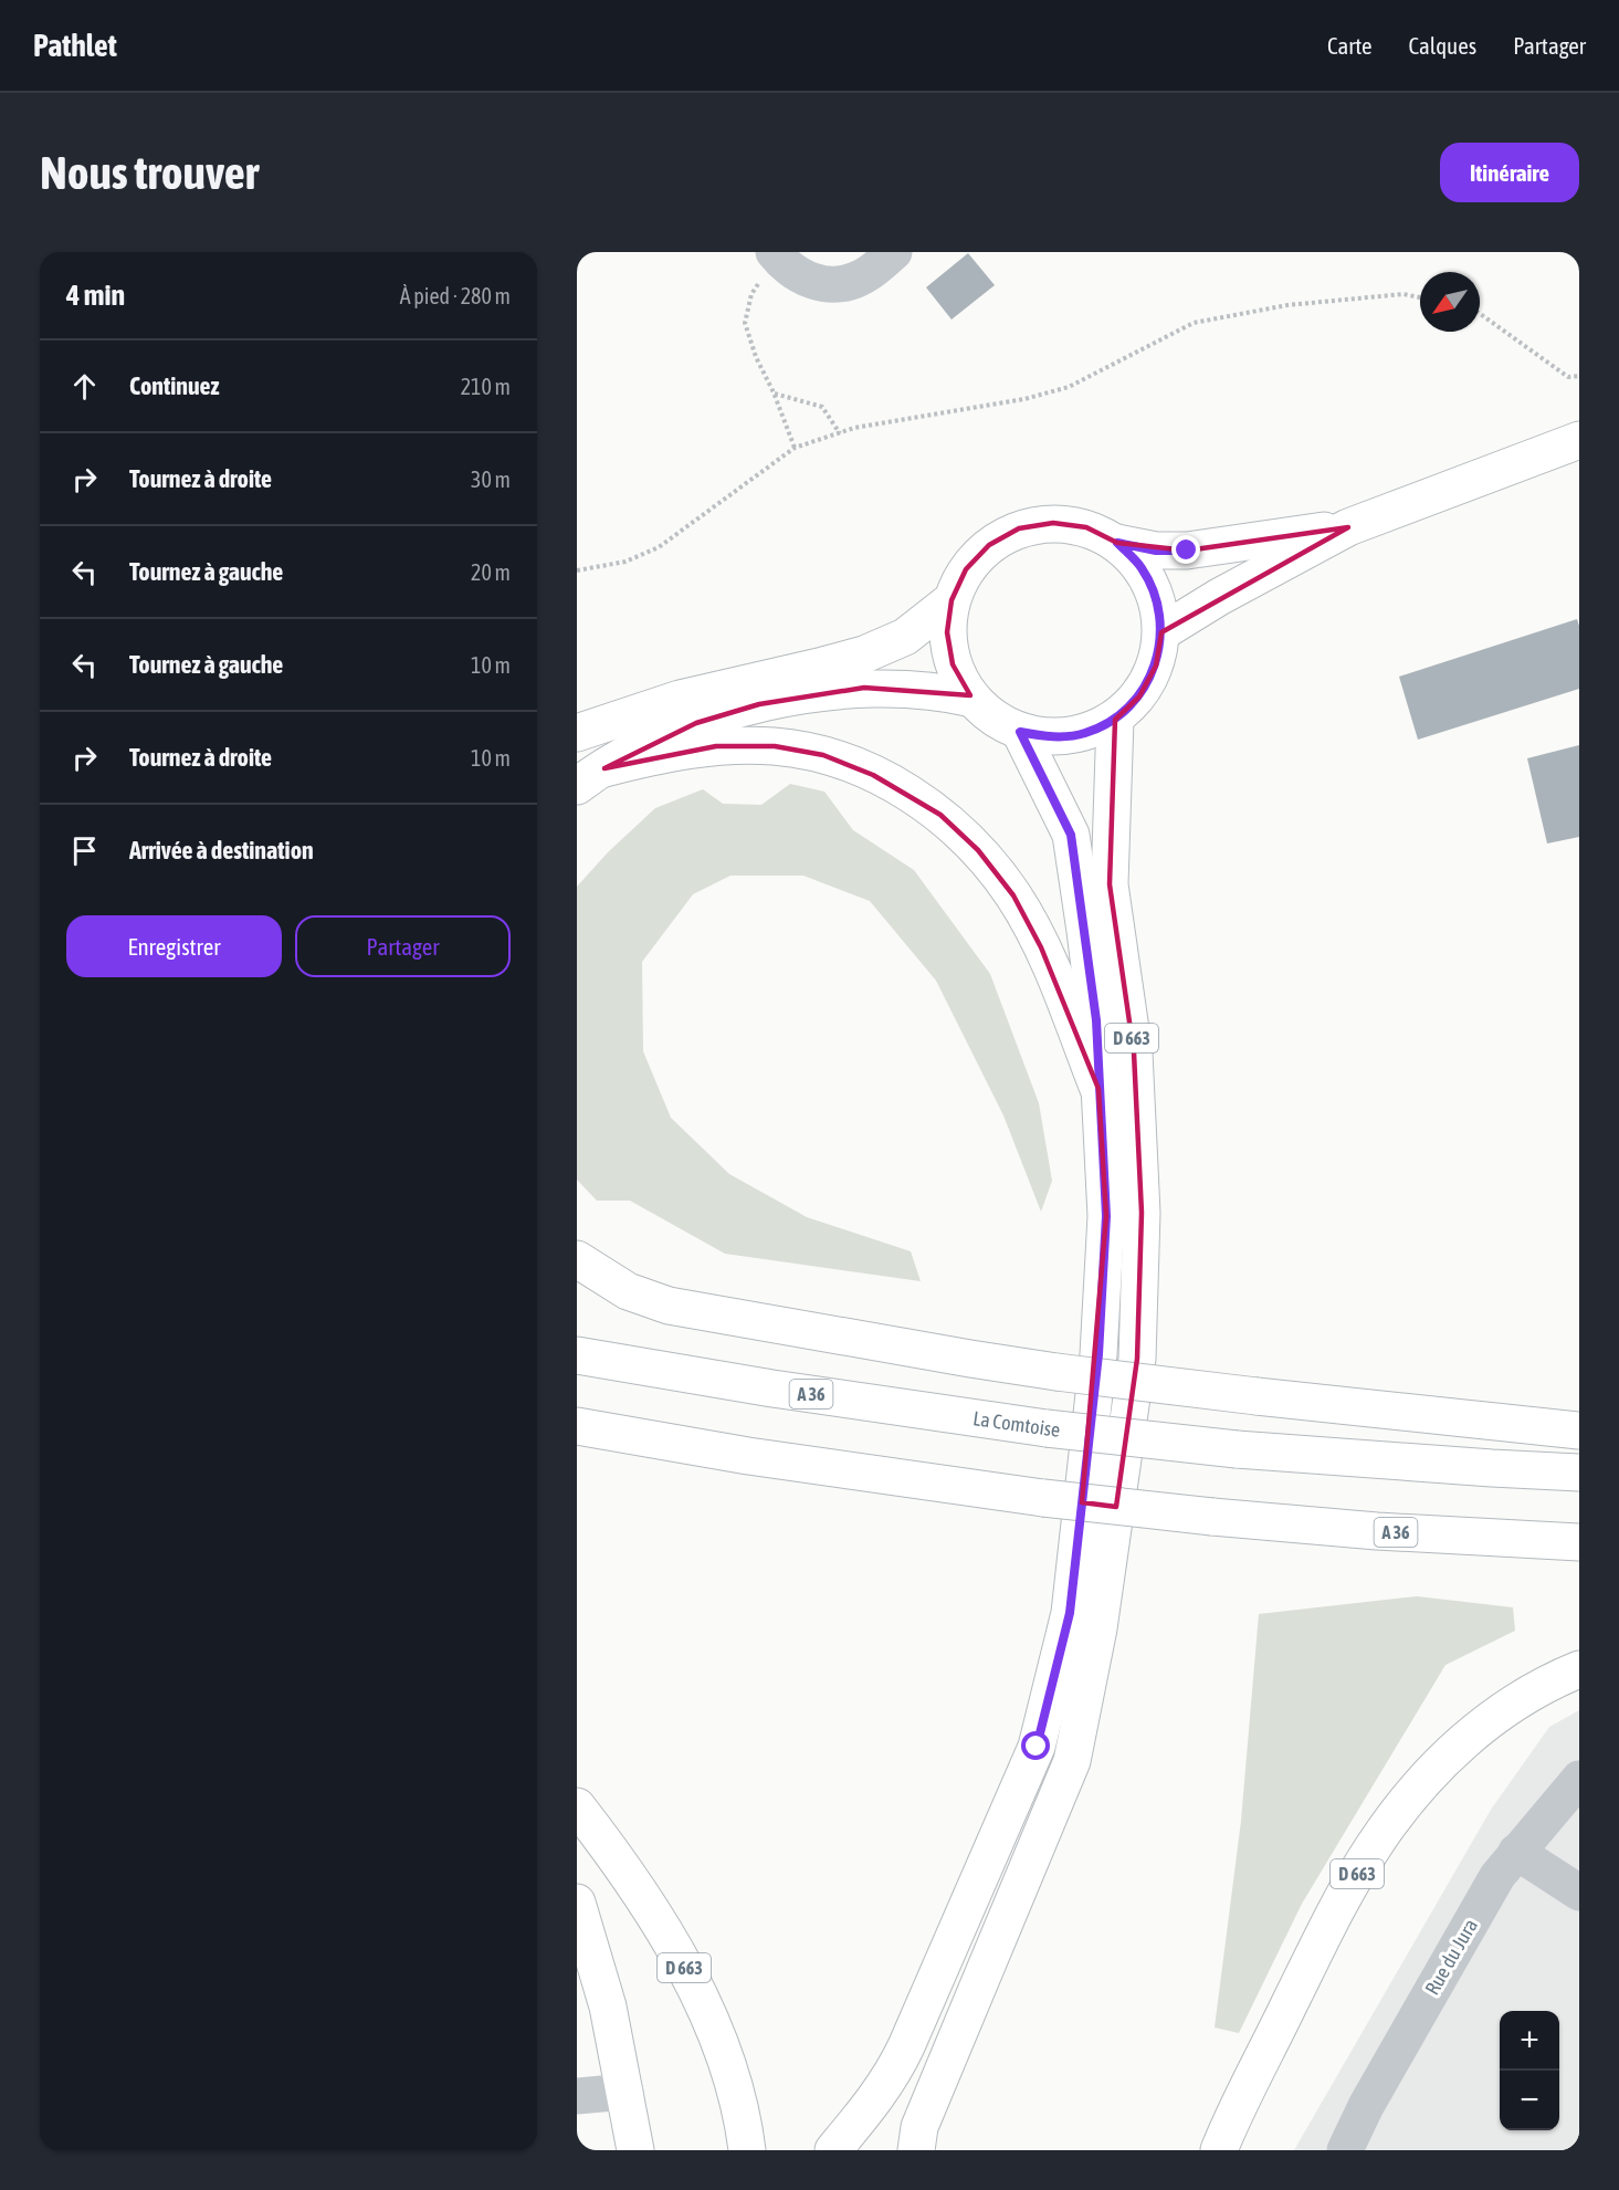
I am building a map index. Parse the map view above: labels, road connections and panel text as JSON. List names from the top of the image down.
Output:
{
  "streets": {
    "main road": ["D 663", "A 36", "La Comtoise"],
    "street": ["Rue du Jura"]
  },
  "north": "bottom left",
  "page": {
    "header": "Pathlet",
    "nav": ["Carte", "Calques", "Partager"],
    "buttons": [
      "Itinéraire",
      ["Enregistrer", "Partager"]
    ],
    "title": "Nous trouver",
    "heading": ["4 min", "À pied · 280 m"],
    "list": [
      ["Continuez", "210 m"],
      ["Tournez à droite", "30 m"],
      ["Tournez à gauche", "20 m"],
      ["Tournez à gauche", "10 m"],
      ["Tournez à droite", "10 m"],
      "Arrivée à destination"
    ],
    "map_buttons": ["+", "−"]
  }
}
